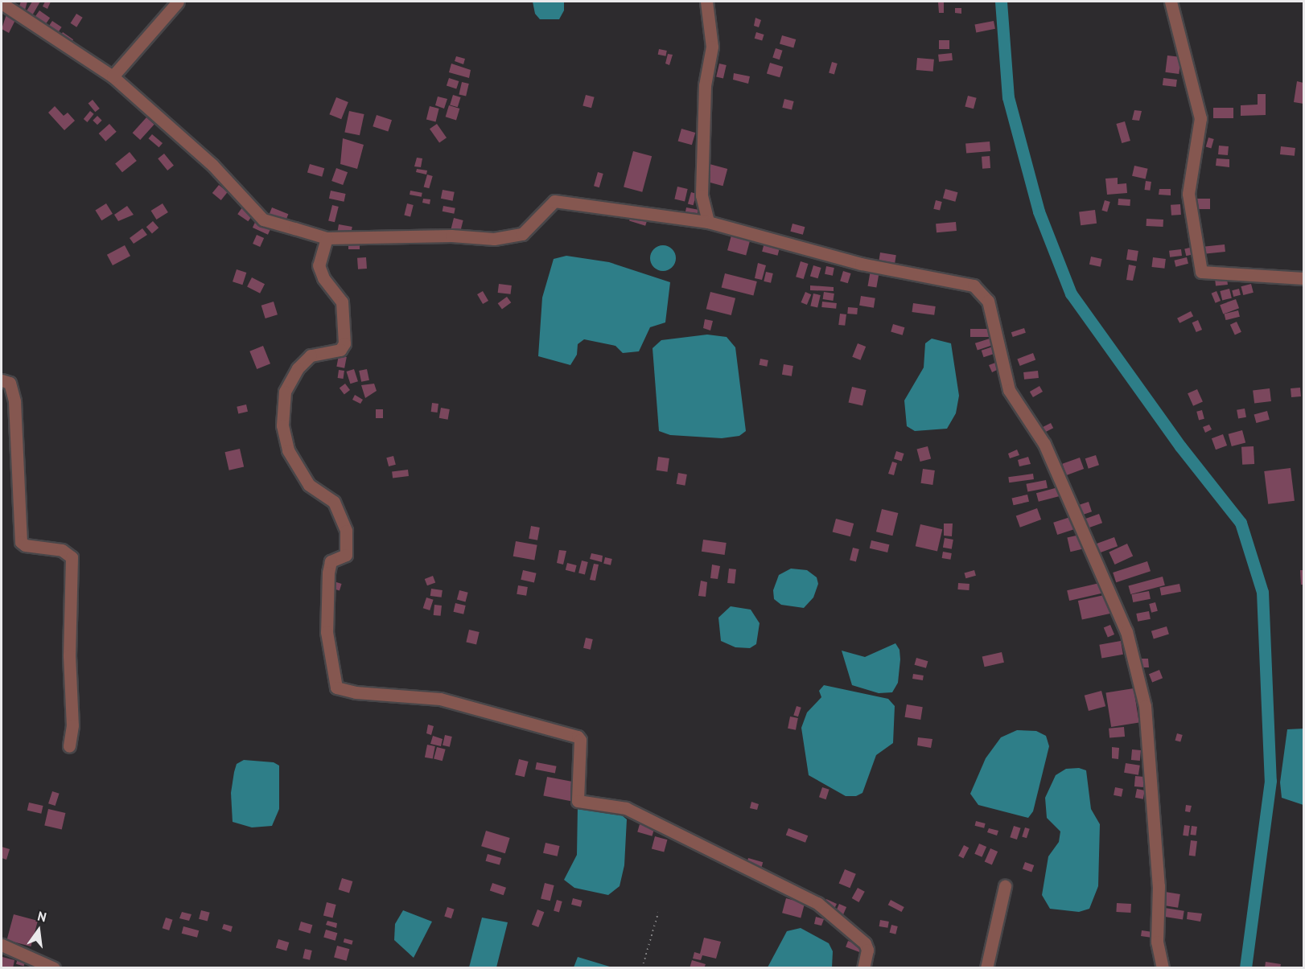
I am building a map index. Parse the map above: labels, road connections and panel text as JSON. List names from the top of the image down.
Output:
{
  "north": "top"
}
